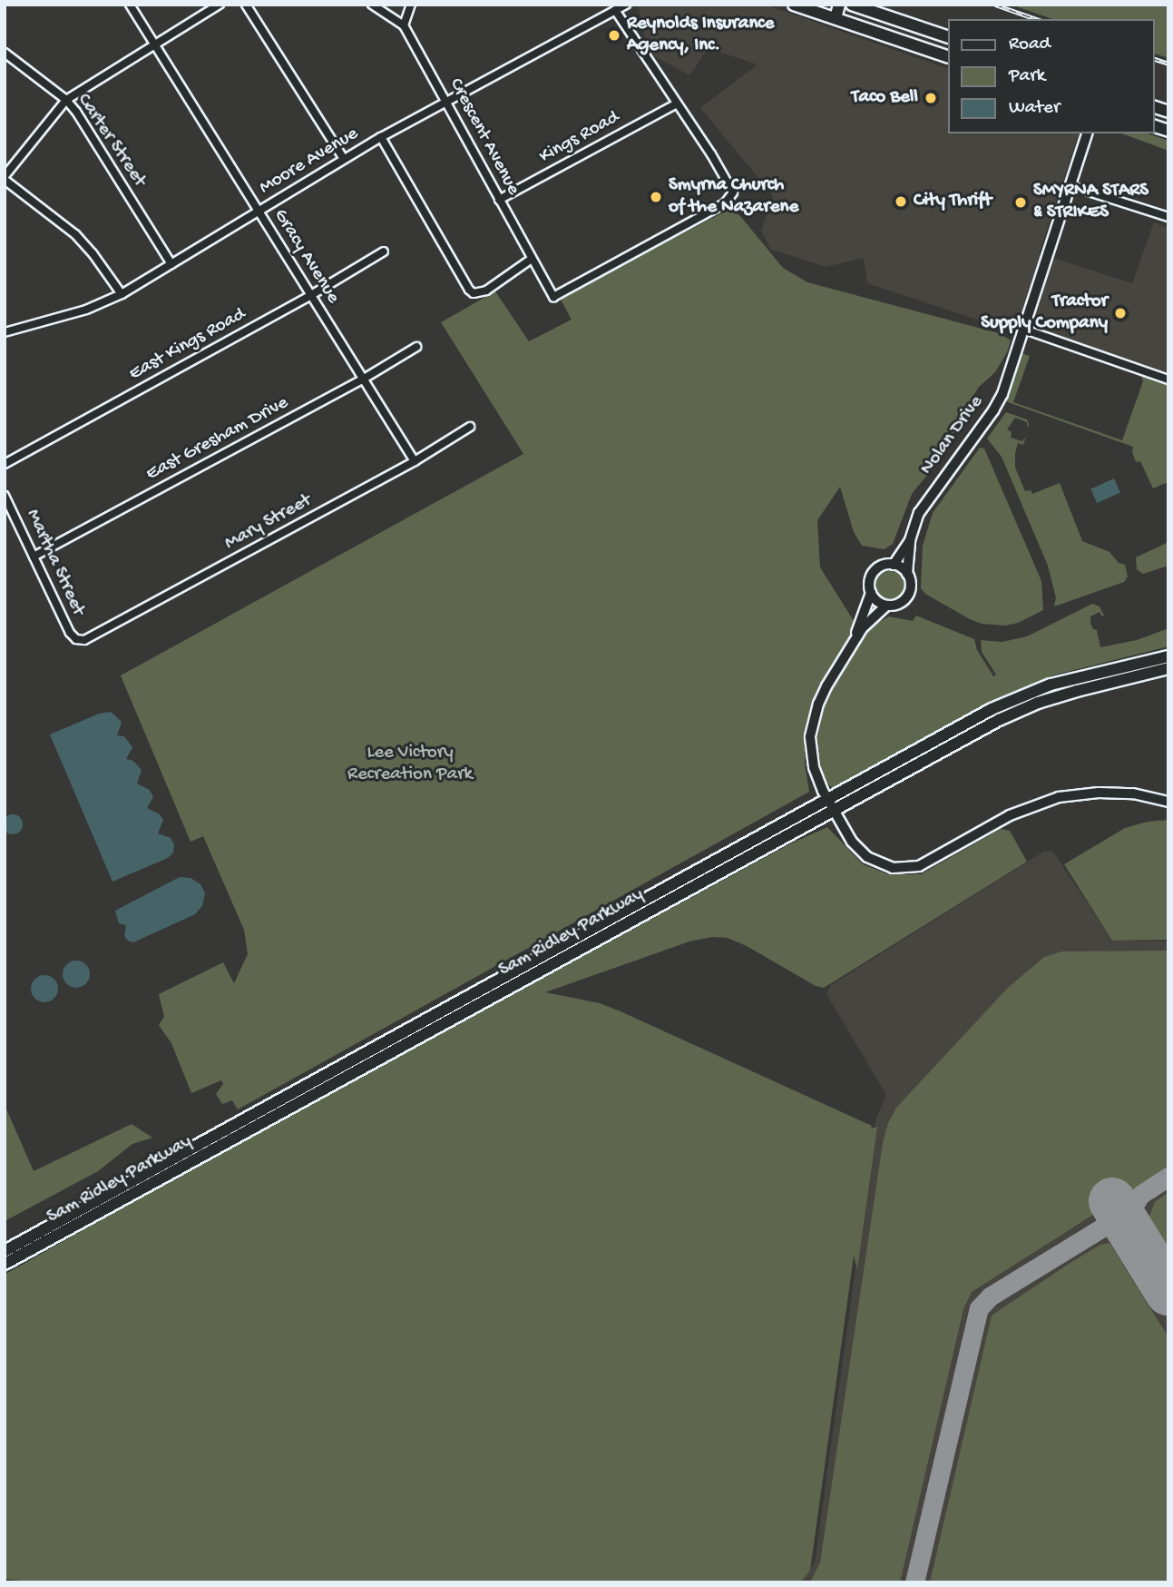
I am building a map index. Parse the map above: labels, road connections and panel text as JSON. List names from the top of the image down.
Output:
{
  "streets": {
    "main road": ["Sam Ridley Parkway"],
    "street": [
      "Crescent Avenue",
      "Kings Road",
      "Carter Street",
      "Moore Avenue",
      "Gracy Avenue",
      "East Kings Road",
      "Nolan Drive",
      "East Gresham Drive",
      "Mary Street",
      "Martha Street"
    ]
  },
  "crossings": [
    ["Crescent Avenue", "Kings Road"],
    ["Crescent Avenue", "Moore Avenue"],
    ["Carter Street", "Moore Avenue"],
    ["Moore Avenue", "Gracy Avenue"],
    ["Gracy Avenue", "East Kings Road"],
    ["Gracy Avenue", "East Gresham Drive"],
    ["Gracy Avenue", "Mary Street"],
    ["East Gresham Drive", "Martha Street"],
    ["Mary Street", "Martha Street"]
  ],
  "parks": ["Lee Victory Recreation Park"],
  "places": [
    "Reynolds Insurance Agency, Inc.",
    "Taco Bell",
    "Smyrna Church of the Nazarene",
    "City Thrift",
    "SMYRNA STARS & STRIKES",
    "Tractor Supply Company"
  ],
  "legend": ["Road", "Park", "Water"]
}
